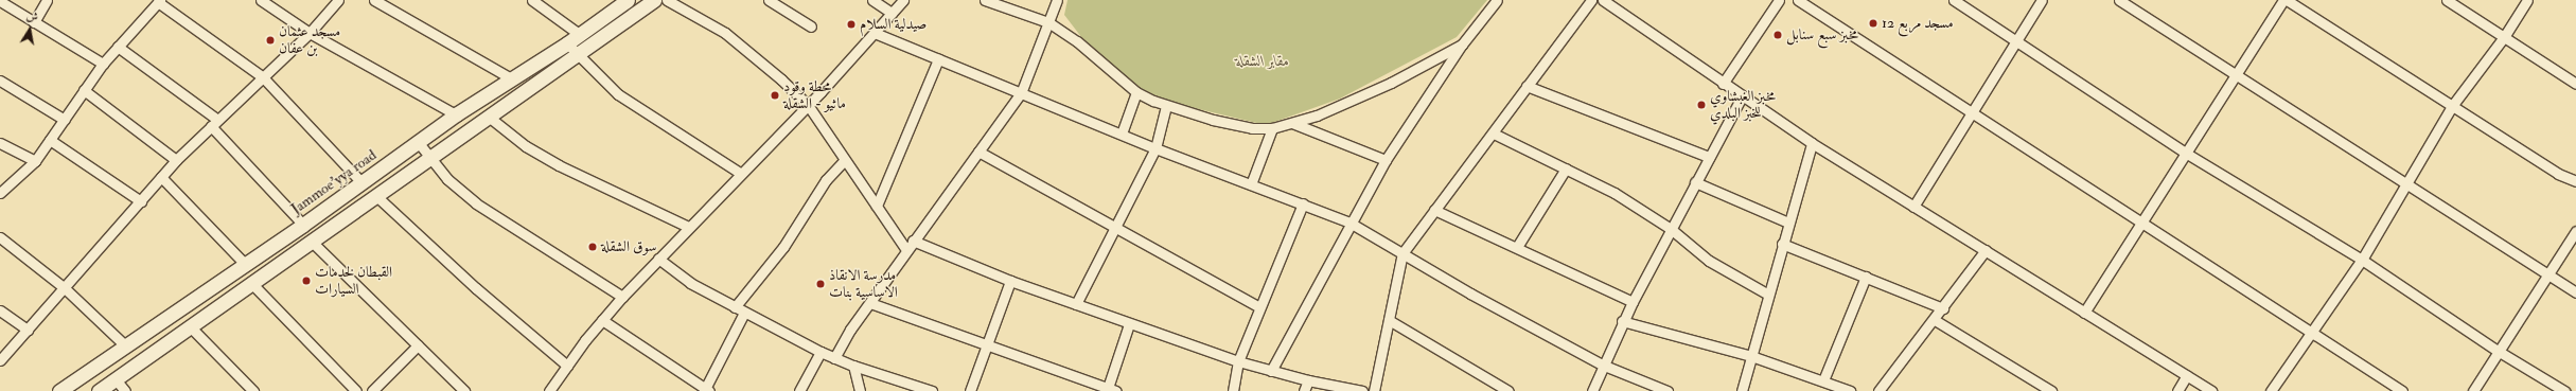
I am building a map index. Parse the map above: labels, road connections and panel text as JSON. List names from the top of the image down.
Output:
{
  "streets": {
    "main road": ["Jammoe'yya road"]
  },
  "parks": ["مقابر الشقلة"],
  "places": [
    "مسجد مربع 12",
    "صيدلية السلام",
    "مخبز سبع سنابل",
    "مسجد عثمان بن عفان",
    "محطة وقود ماثيو - الشقلة",
    "مخبز الغبشاوي للخبز البلدي",
    "سوق الشقلة",
    "القبطان لخدمات السيارات",
    "مدرسة الانقاذ الاساسية بنات"
  ],
  "north": "top"
}
